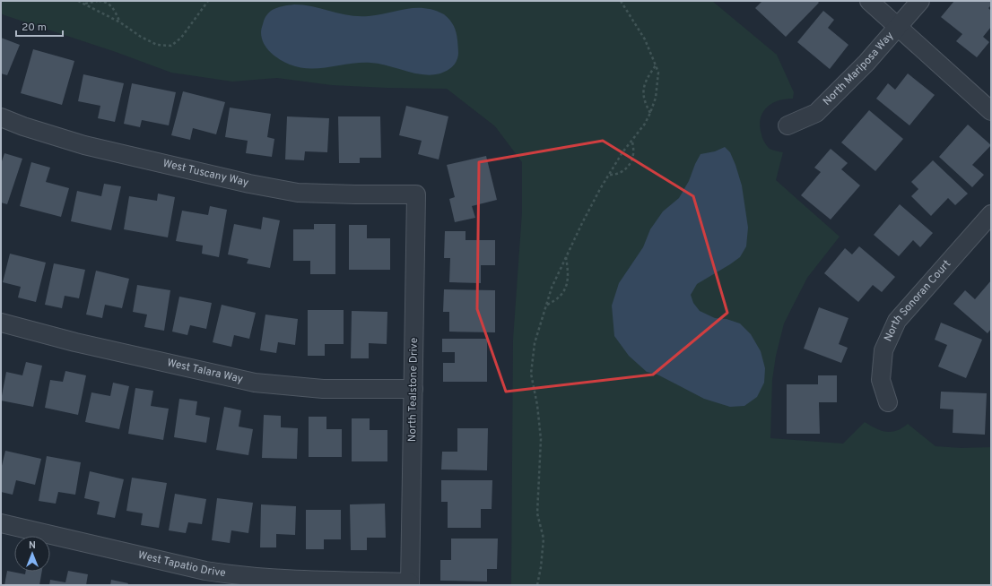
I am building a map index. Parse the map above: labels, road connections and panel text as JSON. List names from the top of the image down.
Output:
{
  "streets": {
    "street": [
      "North Mariposa Way",
      "West Tuscany Way",
      "North Sonoran Court",
      "West Talara Way",
      "North Tealstone Drive",
      "West Tapatio Drive"
    ]
  },
  "crossings": [
    ["West Tuscany Way", "North Tealstone Drive"],
    ["West Talara Way", "North Tealstone Drive"],
    ["North Tealstone Drive", "West Tapatio Drive"]
  ],
  "scale_bar": "20 m",
  "north": "top"
}
